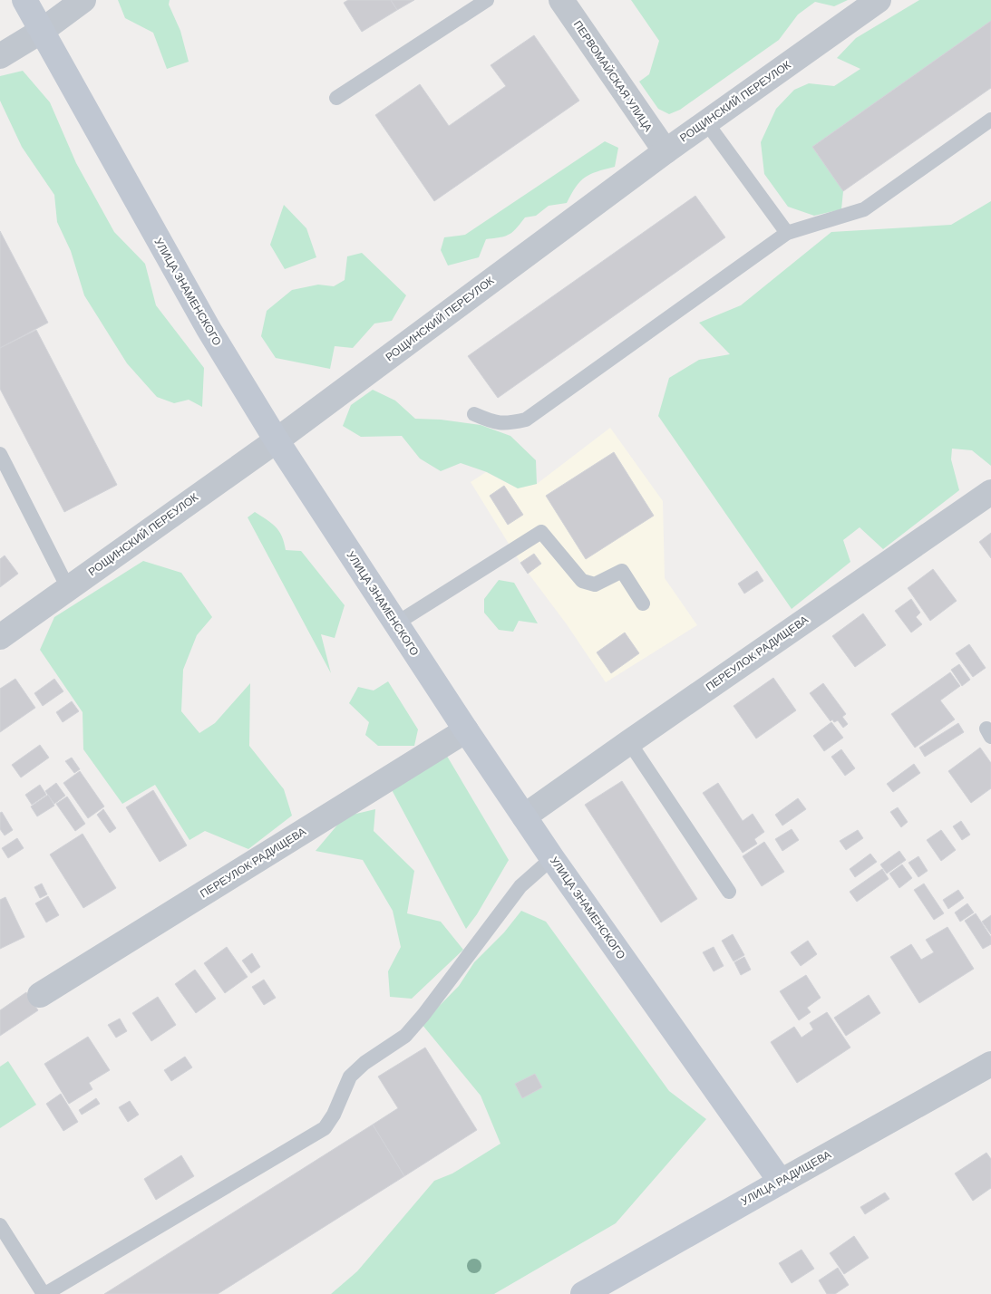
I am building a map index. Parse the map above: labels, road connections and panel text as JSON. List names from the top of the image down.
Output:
{
  "streets": {
    "main road": ["УЛИЦА ЗНАМЕНСКОГО", "УЛИЦА РАДИЩЕВА"],
    "street": ["ПЕРВОМАЙСКАЯ УЛИЦА", "РОЩИНСКИЙ ПЕРЕУЛОК", "ПЕРЕУЛОК РАДИЩЕВА"]
  },
  "crossings": [
    ["ПЕРВОМАЙСКАЯ УЛИЦА", "РОЩИНСКИЙ ПЕРЕУЛОК"],
    ["РОЩИНСКИЙ ПЕРЕУЛОК", "УЛИЦА ЗНАМЕНСКОГО"],
    ["УЛИЦА ЗНАМЕНСКОГО", "ПЕРЕУЛОК РАДИЩЕВА"],
    ["УЛИЦА ЗНАМЕНСКОГО", "УЛИЦА РАДИЩЕВА"]
  ]
}
